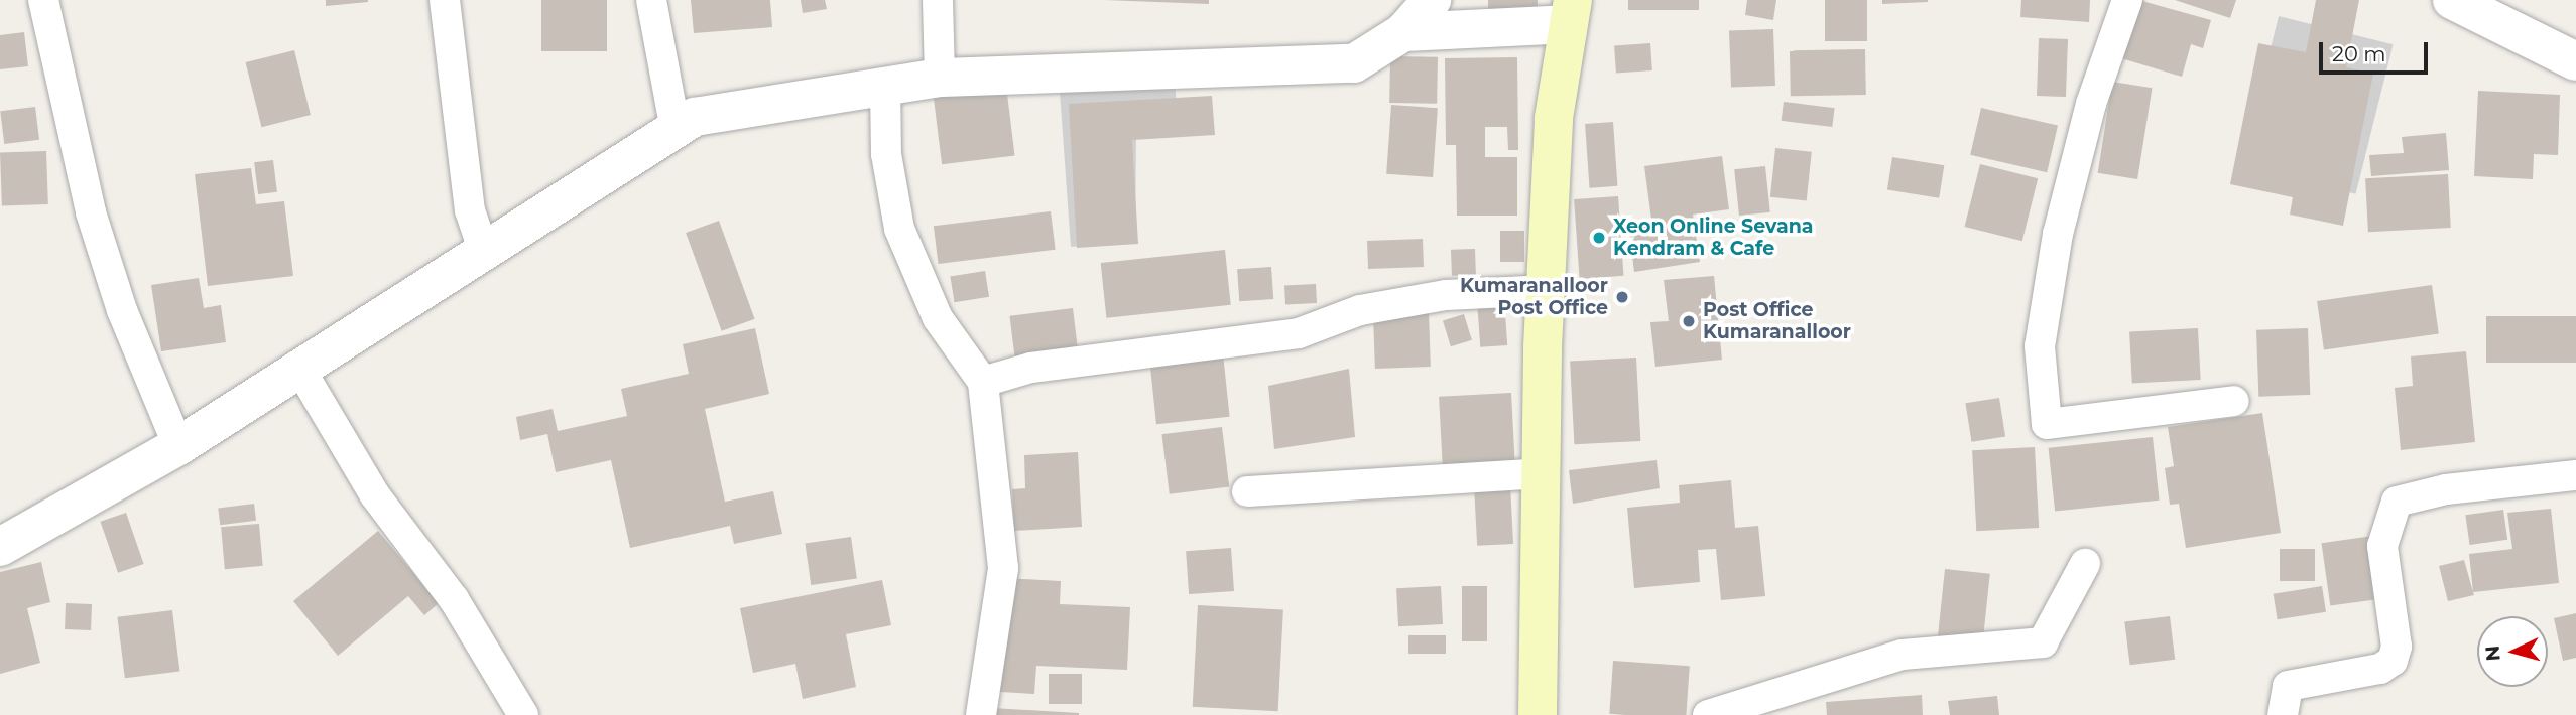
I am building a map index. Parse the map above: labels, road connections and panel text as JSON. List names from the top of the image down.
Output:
{
  "places": ["Xeon Online Sevana Kendram & Cafe", "Kumaranalloor Post Office", "Post Office Kumaranalloor"],
  "scale_bar": "20 m",
  "north": "left"
}
